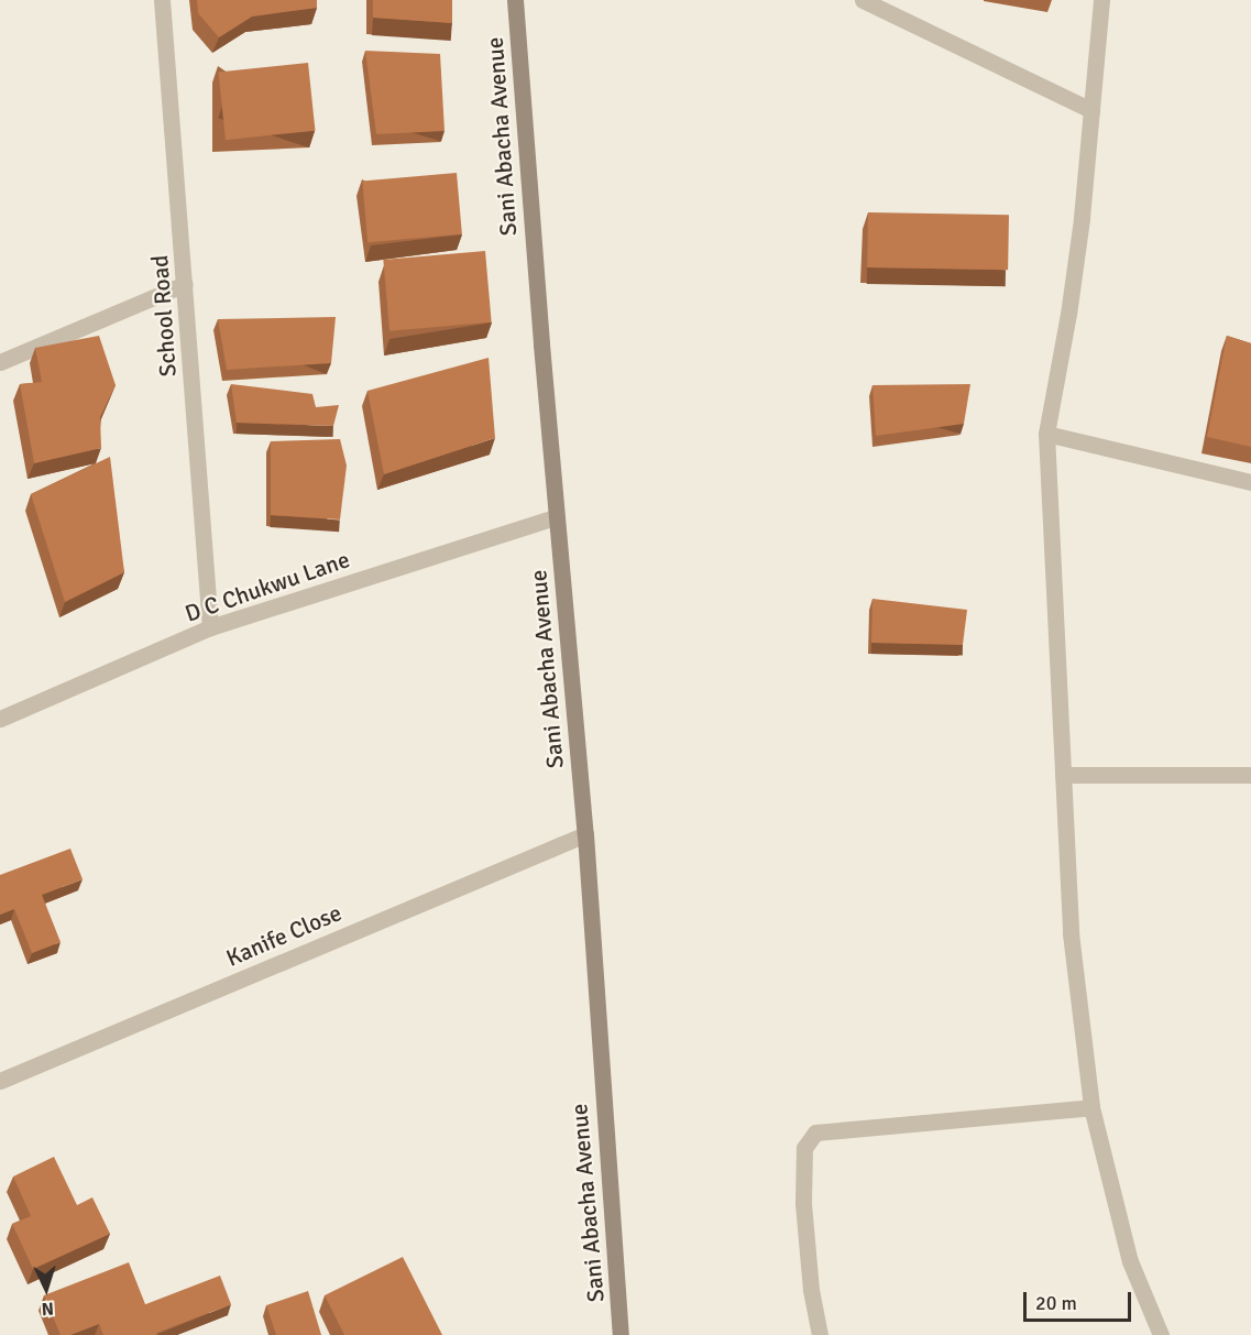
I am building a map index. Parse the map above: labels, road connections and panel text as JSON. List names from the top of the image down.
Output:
{
  "streets": {
    "street": [
      "Sani Abacha Avenue",
      "School Road",
      "D C Chukwu Lane",
      "Kanife Close"
    ]
  },
  "crossings": [
    ["Sani Abacha Avenue", "D C Chukwu Lane"],
    ["Sani Abacha Avenue", "Kanife Close"],
    ["School Road", "D C Chukwu Lane"]
  ],
  "scale_bar": "20 m",
  "north": "bottom"
}
